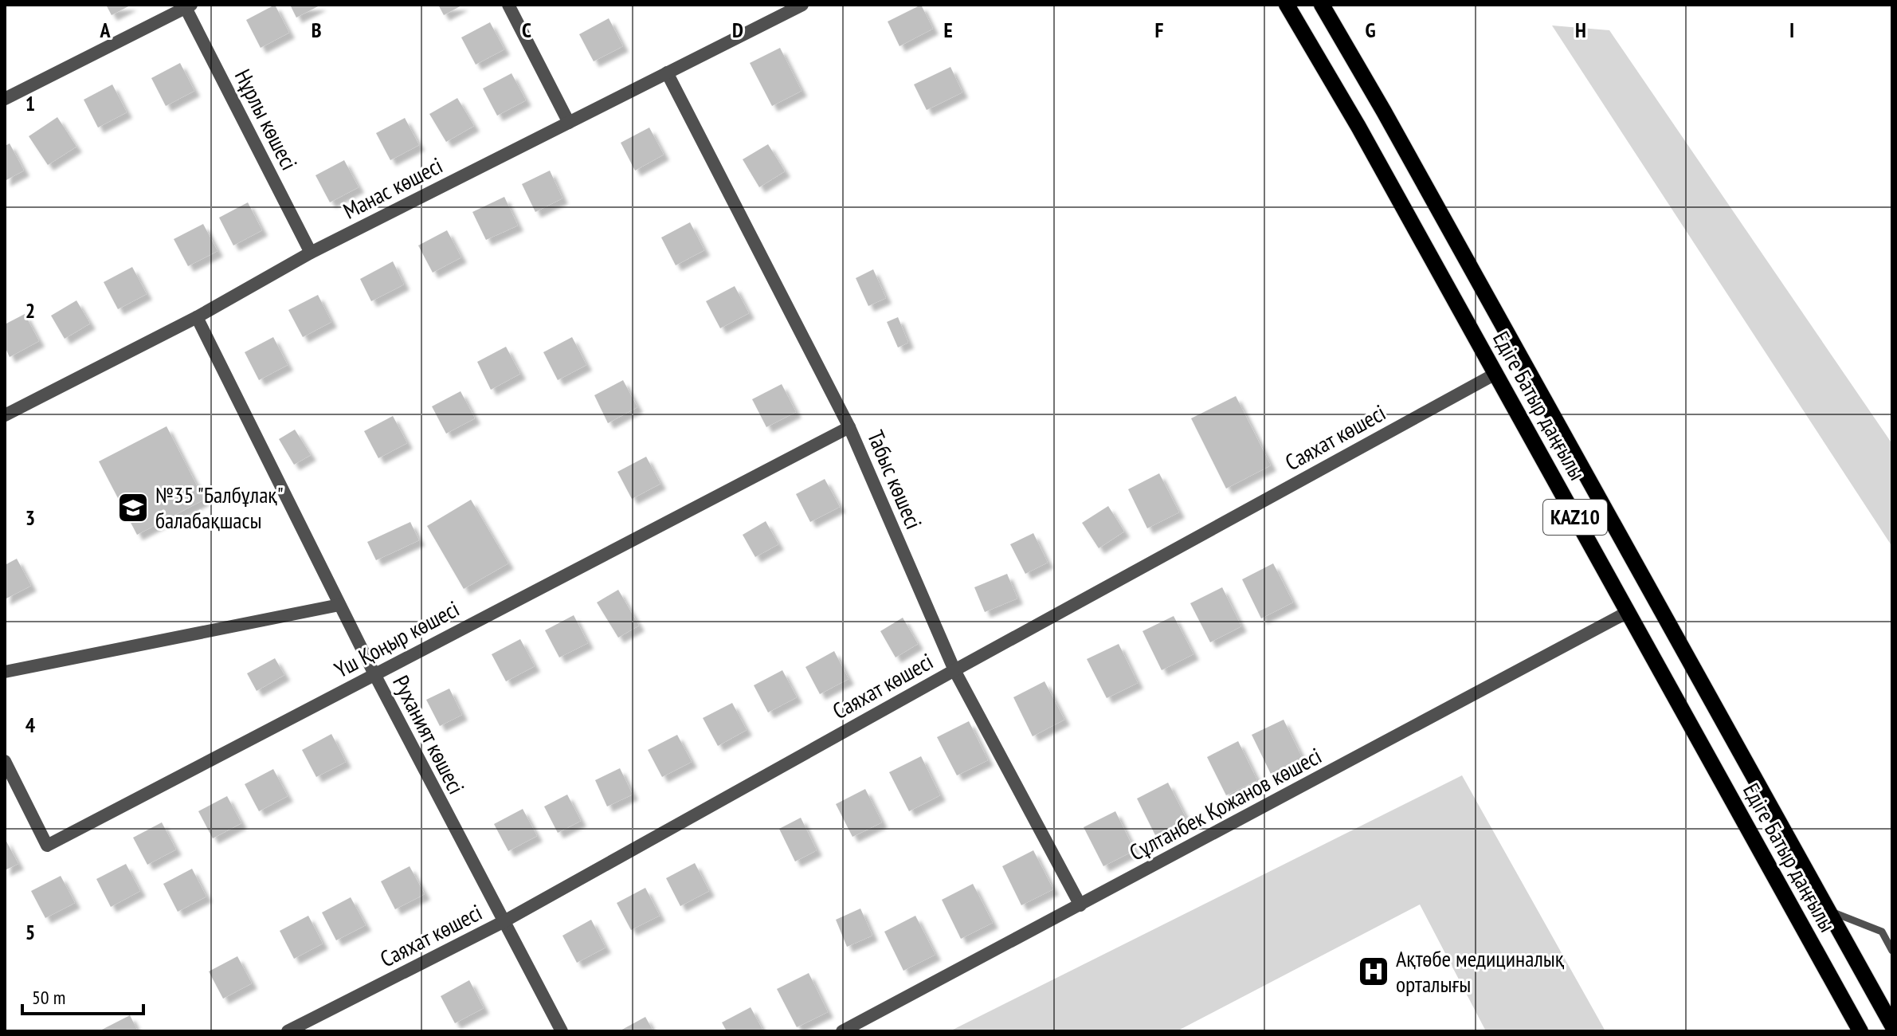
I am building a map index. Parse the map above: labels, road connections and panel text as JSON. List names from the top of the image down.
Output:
{
  "streets": {
    "main road": ["Едіге Батыр даңғылы", "KAZ10"],
    "street": [
      "Нұрлы көшесі",
      "Манас көшесі",
      "Саяхат көшесі",
      "Табыс көшесі",
      "Үш Қоңыр көшесі",
      "Руханият көшесі",
      "Сұлтанбек Қожанов көшесі"
    ]
  },
  "crossings": [
    ["Нұрлы көшесі", "Манас көшесі"],
    ["Манас көшесі", "Табыс көшесі"],
    ["Манас көшесі", "Руханият көшесі"],
    ["Едіге Батыр даңғылы", "Саяхат көшесі"],
    ["Едіге Батыр даңғылы", "Сұлтанбек Қожанов көшесі"],
    ["Саяхат көшесі", "Табыс көшесі"],
    ["Саяхат көшесі", "Руханият көшесі"],
    ["Табыс көшесі", "Үш Қоңыр көшесі"],
    ["Табыс көшесі", "Сұлтанбек Қожанов көшесі"],
    ["Үш Қоңыр көшесі", "Руханият көшесі"]
  ],
  "places": {
    "school or university": ["№35 \"Балбұлақ\" балабақшасы"],
    "hospital": ["Ақтөбе медициналық орталығы"]
  },
  "scale_bar": "50 m",
  "grid": {
    "columns": [
      "A",
      "B",
      "C",
      "D",
      "E",
      "F",
      "G",
      "H",
      "I"
    ],
    "rows": [
      "1",
      "2",
      "3",
      "4",
      "5"
    ]
  }
}
